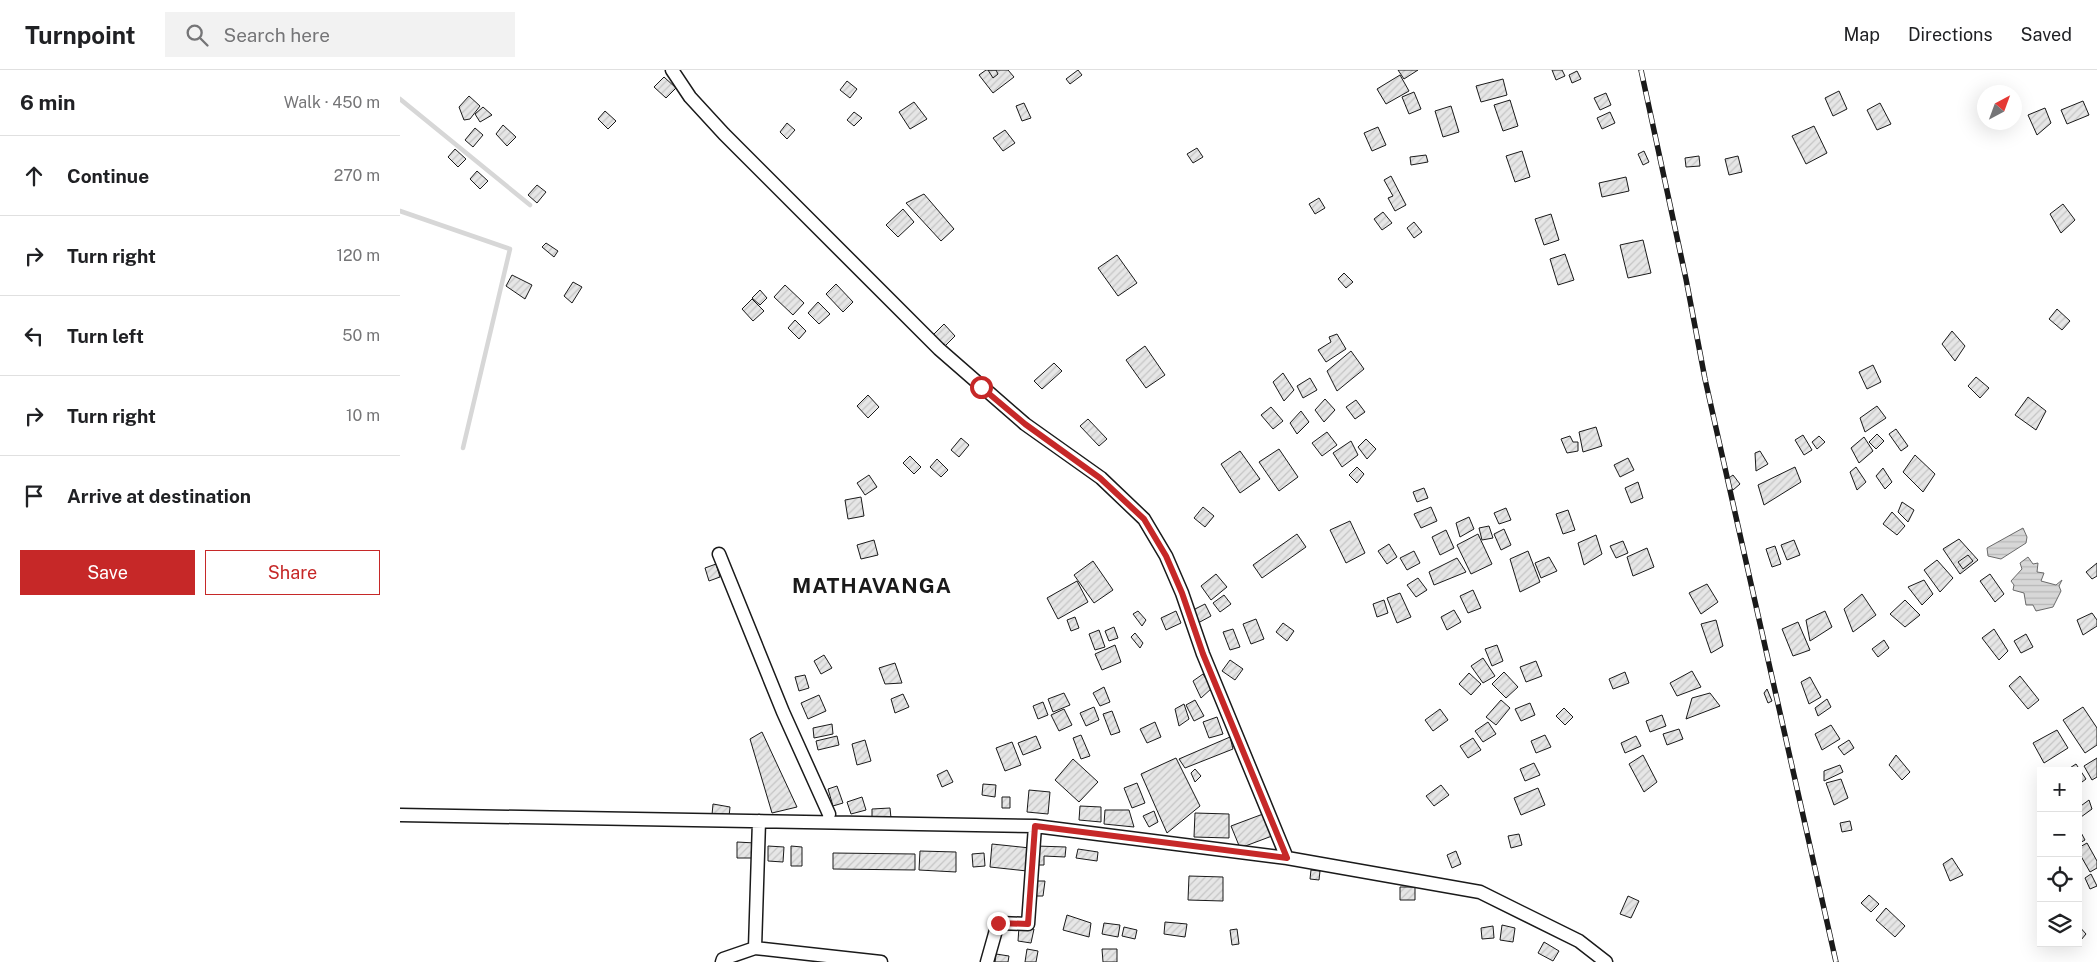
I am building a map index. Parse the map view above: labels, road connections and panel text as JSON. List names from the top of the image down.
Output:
{
  "districts": ["MATHAVANGA"],
  "north": "top right",
  "page": {
    "header": "Turnpoint",
    "search": "Search here",
    "nav": ["Map", "Directions", "Saved"],
    "heading": ["6 min", "Walk · 450 m"],
    "list": [
      ["Continue", "270 m"],
      ["Turn right", "120 m"],
      ["Turn left", "50 m"],
      ["Turn right", "10 m"],
      "Arrive at destination"
    ],
    "buttons": ["Save", "Share"],
    "map_buttons": ["+", "−"]
  }
}
